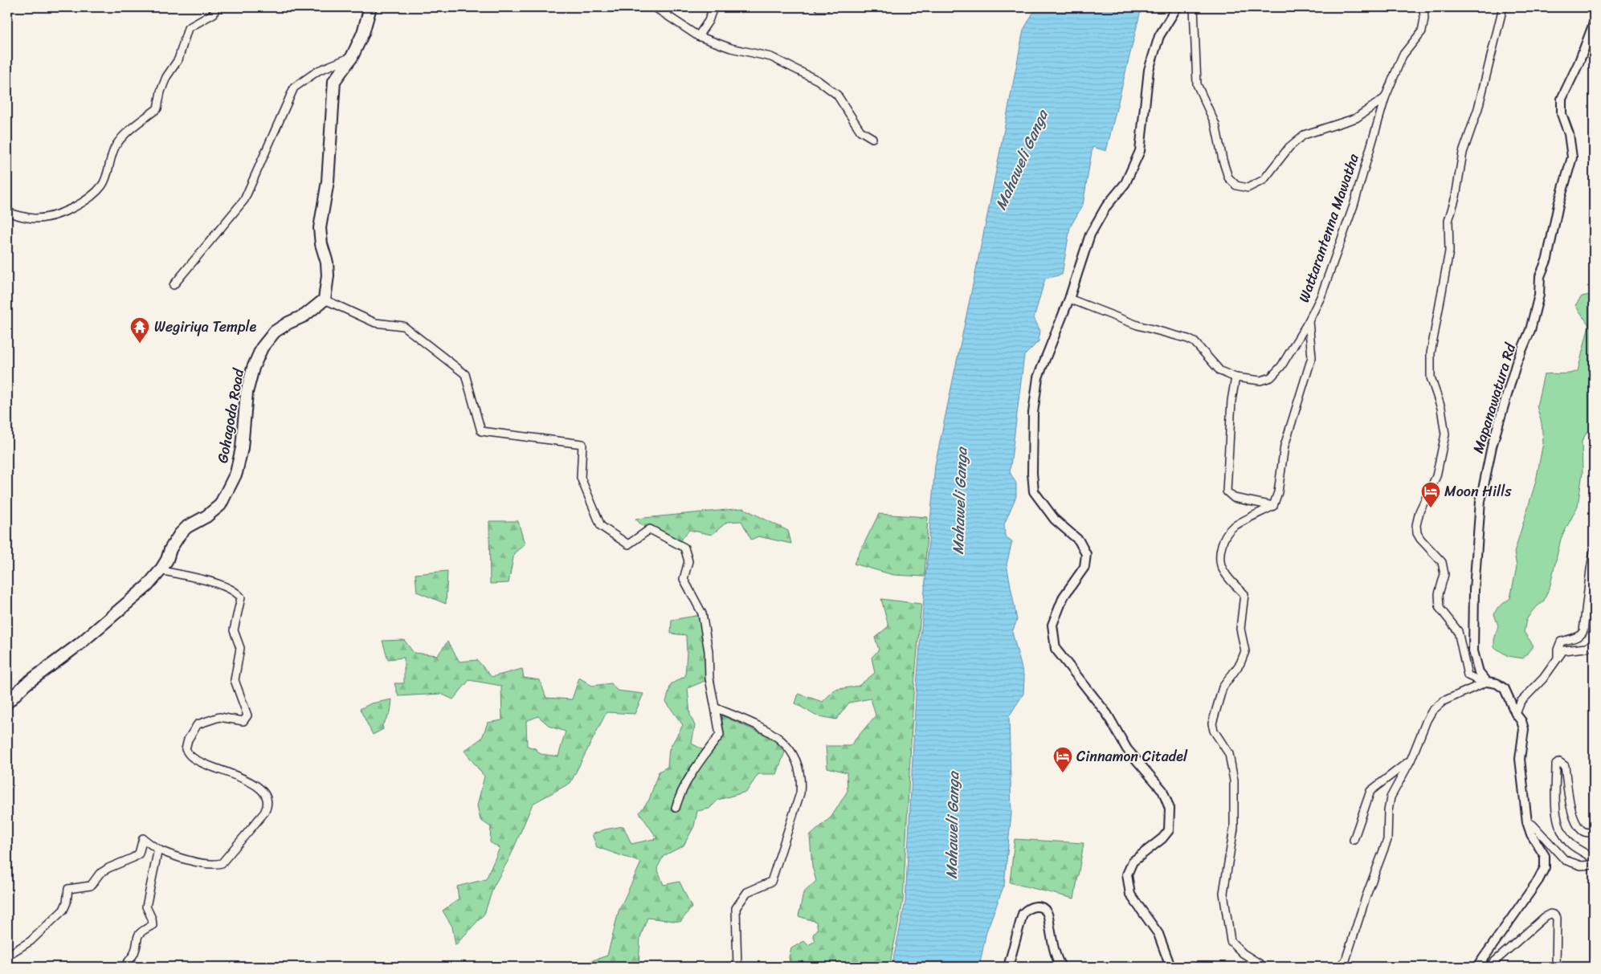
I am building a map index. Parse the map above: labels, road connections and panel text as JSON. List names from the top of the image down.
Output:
{
  "streets": {
    "main road": ["Gohagoda Road"],
    "street": ["Wattarantenna Mawatha", "Mapanawatura Rd"]
  },
  "water": ["Mahaweli Ganga"],
  "places": {
    "temple": ["Wegiriya Temple"],
    "hotel": ["Moon Hills", "Cinnamon Citadel"]
  }
}
